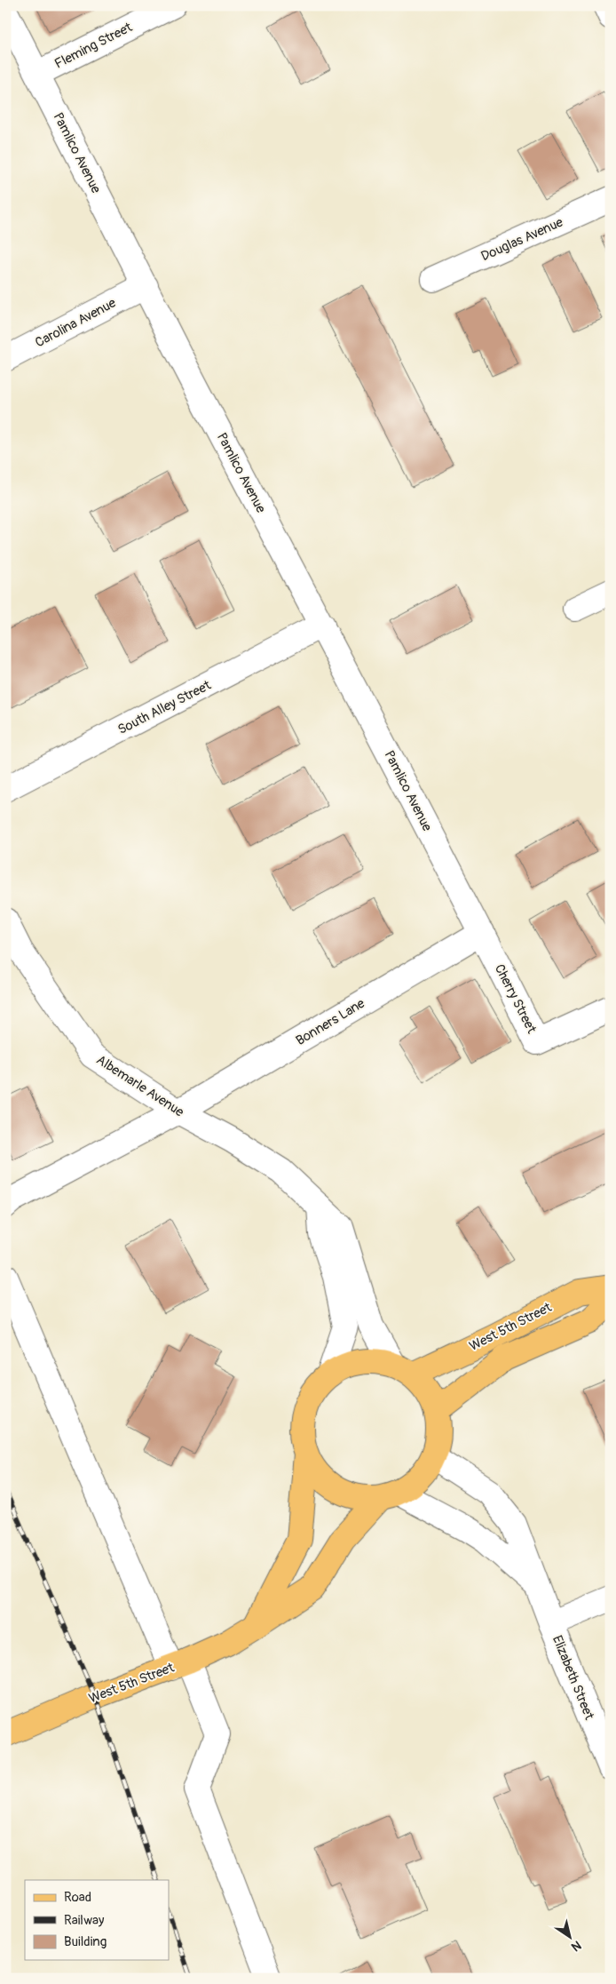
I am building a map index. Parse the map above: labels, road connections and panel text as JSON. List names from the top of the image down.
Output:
{
  "streets": {
    "main road": ["West 5th Street"],
    "street": [
      "Fleming Street",
      "Pamlico Avenue",
      "Douglas Avenue",
      "Carolina Avenue",
      "South Alley Street",
      "Cherry Street",
      "Bonners Lane",
      "Albemarle Avenue",
      "Elizabeth Street"
    ]
  },
  "crossings": [
    ["Fleming Street", "Pamlico Avenue"],
    ["Pamlico Avenue", "Carolina Avenue"],
    ["Pamlico Avenue", "South Alley Street"],
    ["Pamlico Avenue", "Cherry Street"],
    ["Pamlico Avenue", "Bonners Lane"],
    ["Cherry Street", "Bonners Lane"],
    ["Bonners Lane", "Albemarle Avenue"],
    ["Albemarle Avenue", "West 5th Street"],
    ["Albemarle Avenue", "Elizabeth Street"],
    ["West 5th Street", "Elizabeth Street"]
  ],
  "legend": ["Road", "Railway", "Building"],
  "north": "bottom right"
}
